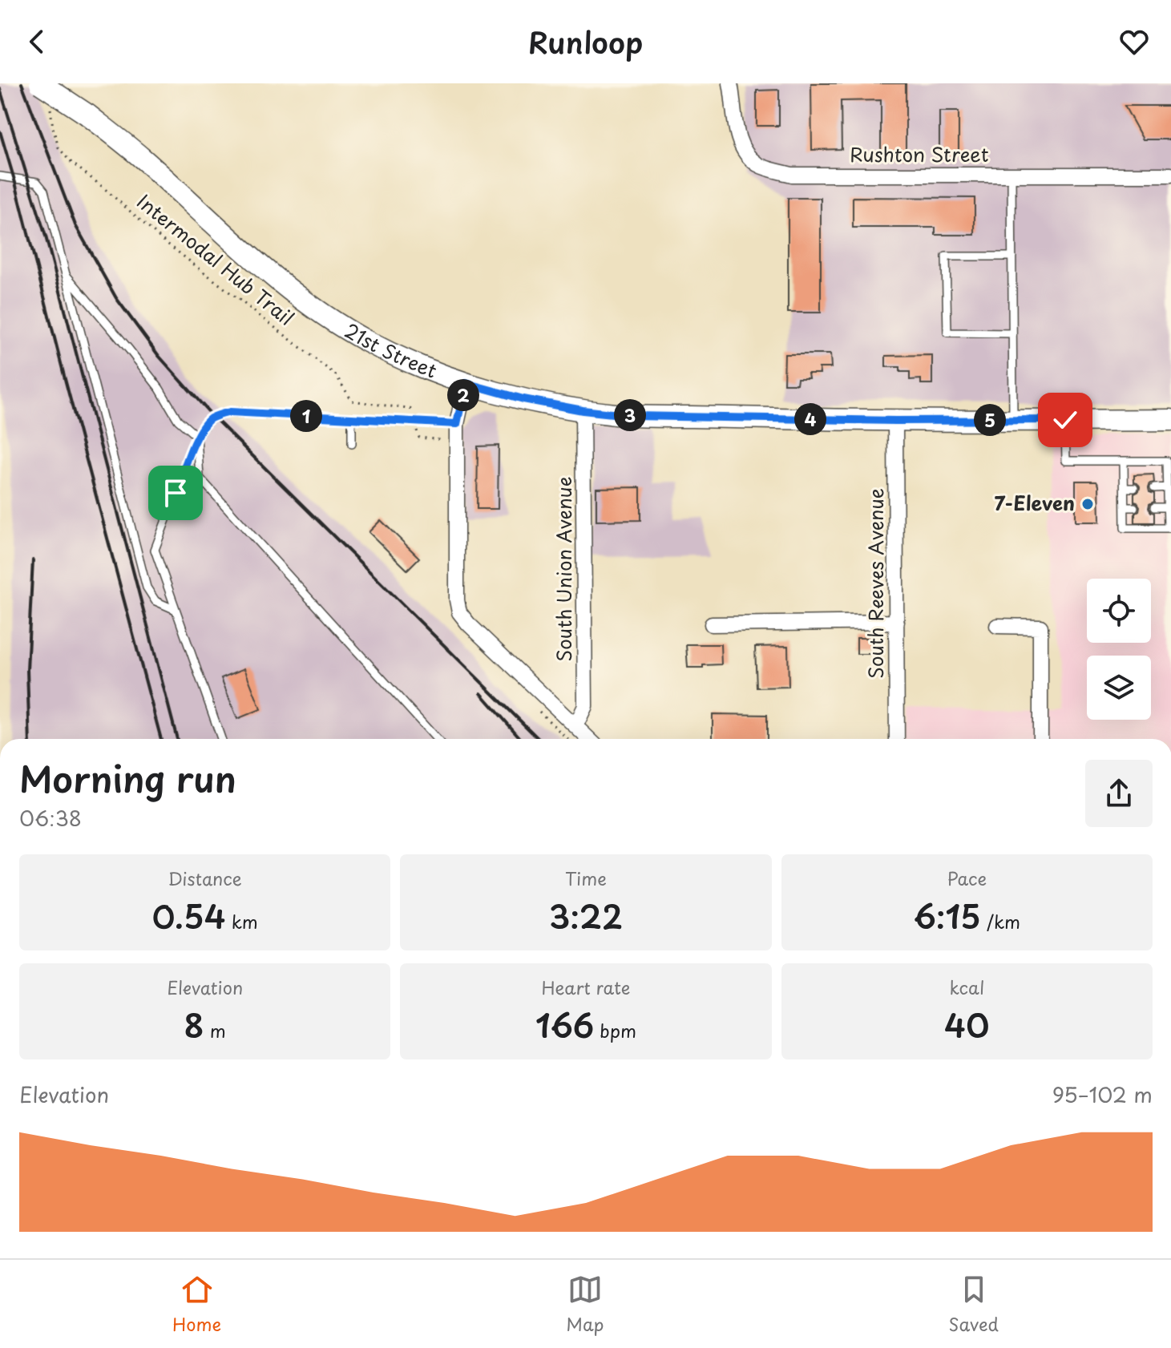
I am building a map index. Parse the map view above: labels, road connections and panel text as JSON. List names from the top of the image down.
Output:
{
  "streets": {
    "main road": ["21st Street"],
    "street": ["Rushton Street", "South Union Avenue", "South Reeves Avenue"],
    "path": ["Intermodal Hub Trail"]
  },
  "crossings": [
    ["21st Street", "South Union Avenue"],
    ["21st Street", "South Reeves Avenue"]
  ],
  "places": ["7-Eleven"],
  "page": {
    "header": "Runloop",
    "pins": [
      "2",
      "3",
      "1",
      "4",
      "5"
    ],
    "heading": ["Morning run", "06:38"],
    "stats": [
      ["Distance", "0.54 km"],
      ["Time", "3:22"],
      ["Pace", "6:15 /km"],
      ["Elevation", "8 m"],
      ["Heart rate", "166 bpm"],
      ["kcal", "40"]
    ],
    "chart": ["Elevation", "95–102 m"],
    "tabs": ["Home", "Map", "Saved"]
  }
}
